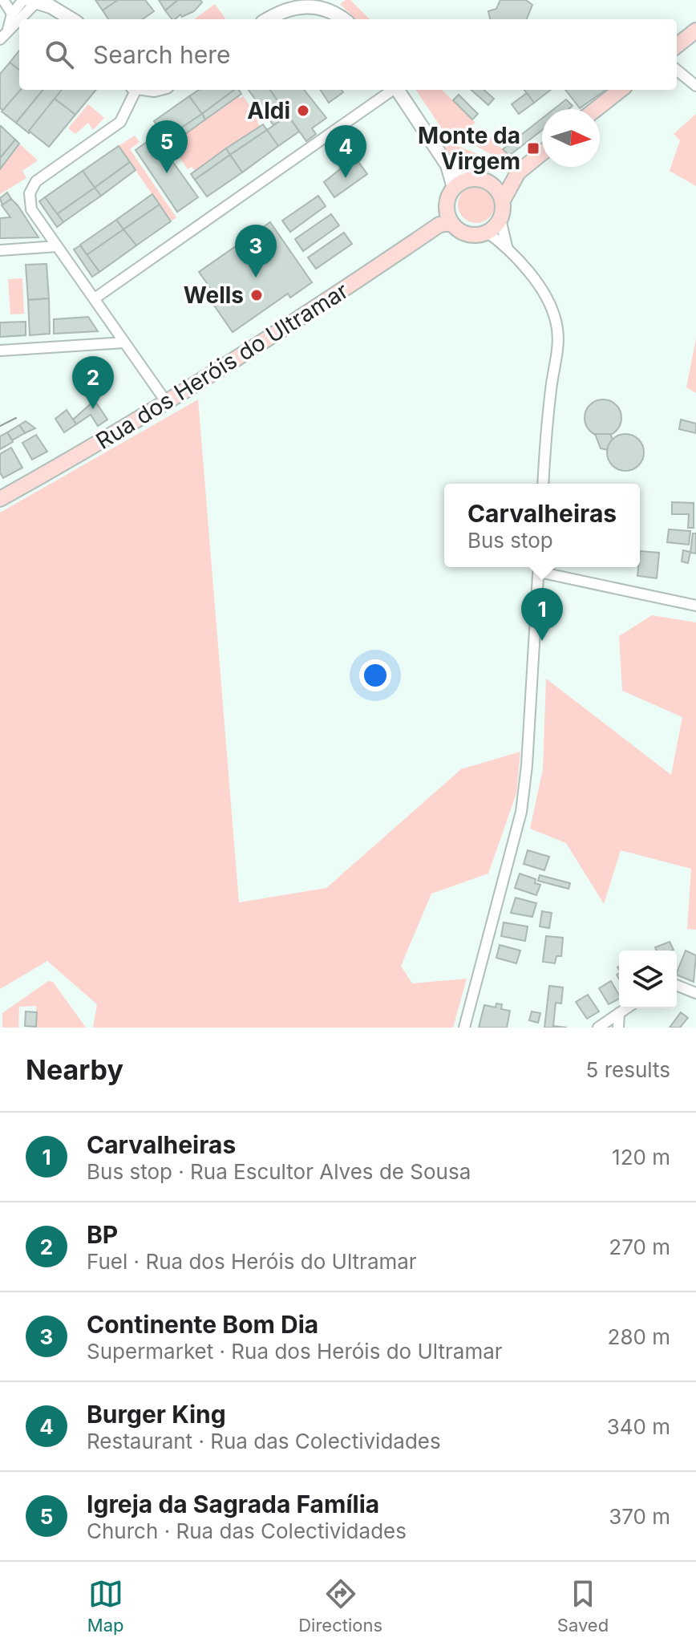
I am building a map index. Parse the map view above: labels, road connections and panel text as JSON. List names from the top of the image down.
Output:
{
  "streets": {
    "main road": ["Rua dos Heróis do Ultramar"]
  },
  "places": {
    "other": ["Aldi", "Wells"],
    "transit": ["Monte da Virgem"]
  },
  "north": "right",
  "page": {
    "search": "Search here",
    "pins": [
      "5",
      "4",
      "3",
      "2",
      "1"
    ],
    "popup": ["Carvalheiras", "Bus stop"],
    "heading": ["Nearby", "5 results"],
    "list": [
      {
        "mark": "1",
        "name": "Carvalheiras",
        "note": "Bus stop · Rua Escultor Alves de Sousa",
        "value": "120 m"
      },
      {
        "mark": "2",
        "name": "BP",
        "note": "Fuel · Rua dos Heróis do Ultramar",
        "value": "270 m"
      },
      {
        "mark": "3",
        "name": "Continente Bom Dia",
        "note": "Supermarket · Rua dos Heróis do Ultramar",
        "value": "280 m"
      },
      {
        "mark": "4",
        "name": "Burger King",
        "note": "Restaurant · Rua das Colectividades",
        "value": "340 m"
      },
      {
        "mark": "5",
        "name": "Igreja da Sagrada Família",
        "note": "Church · Rua das Colectividades",
        "value": "370 m"
      }
    ],
    "nav": ["Map", "Directions", "Saved"]
  }
}
